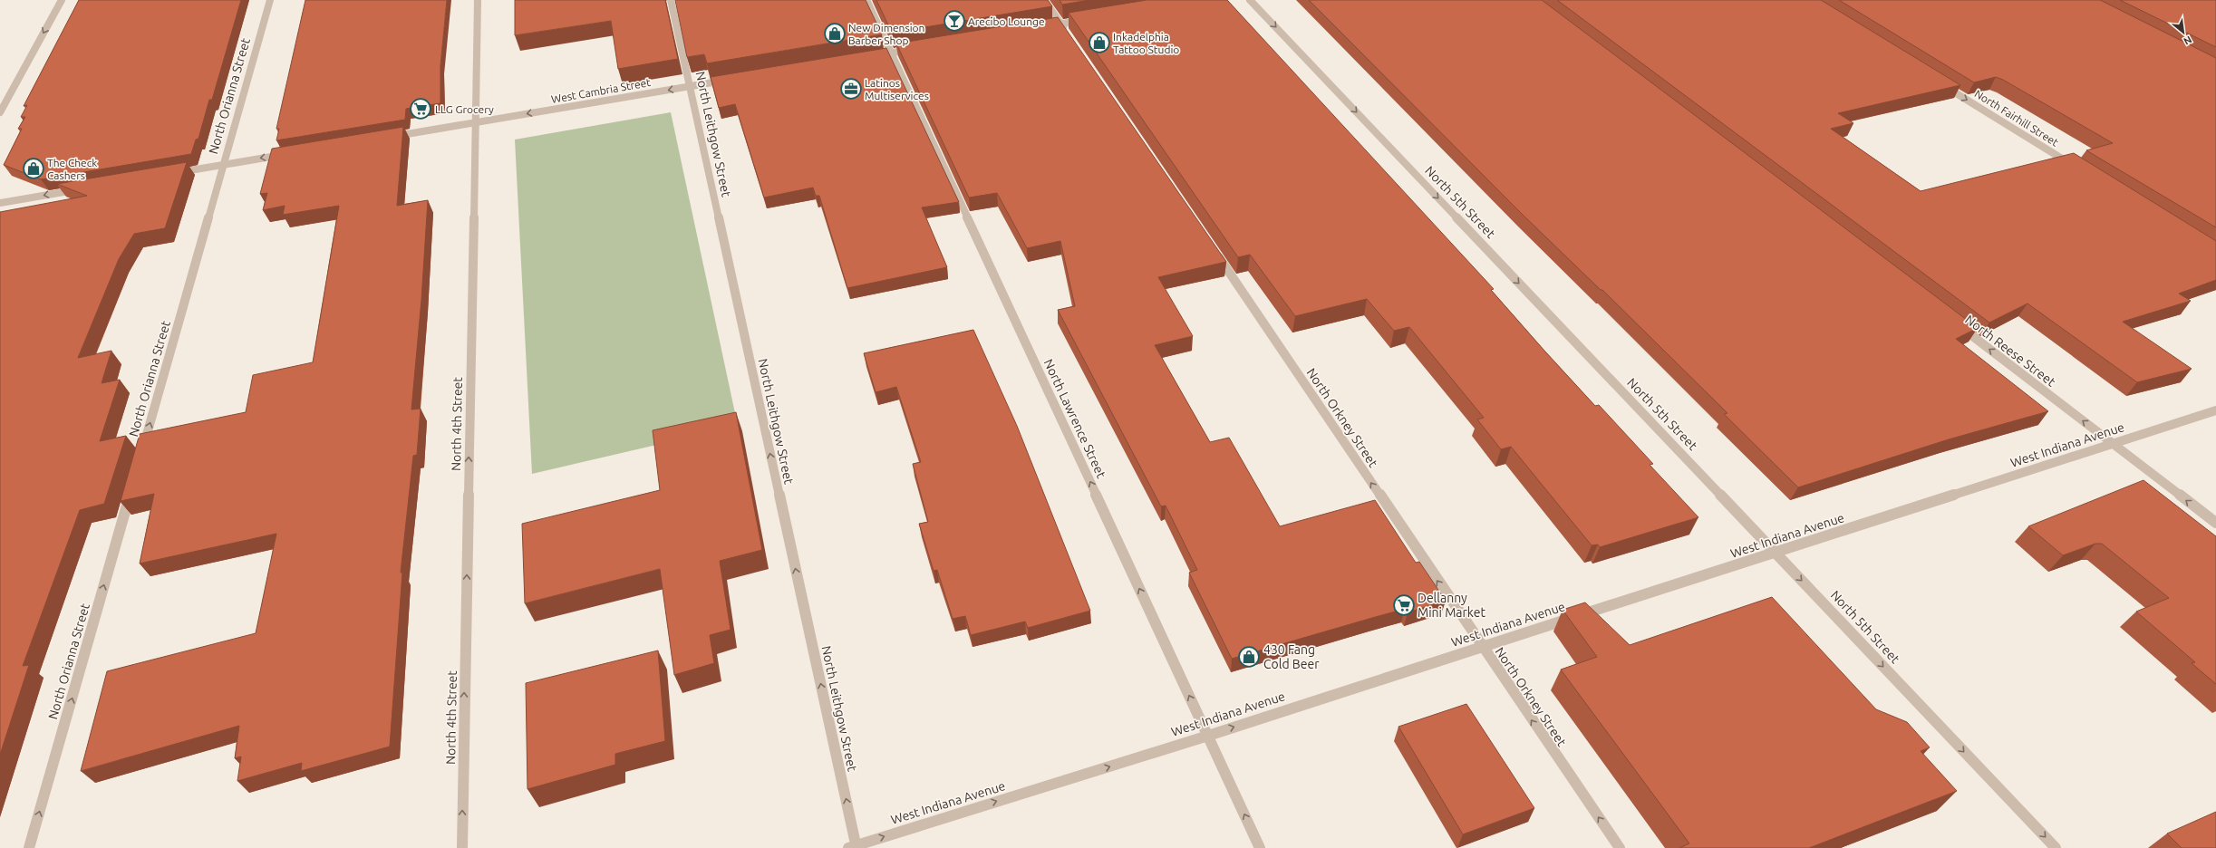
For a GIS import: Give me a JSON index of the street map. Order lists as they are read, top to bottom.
{
  "streets": {
    "street": [
      "West Cambria Street",
      "North Orianna Street",
      "North Fairhill Street",
      "North Leithgow Street",
      "North 5th Street",
      "North Reese Street",
      "North Orkney Street",
      "North Lawrence Street",
      "North 4th Street",
      "West Indiana Avenue"
    ]
  },
  "crossings": [
    ["West Cambria Street", "North Leithgow Street"],
    ["West Cambria Street", "North 4th Street"],
    ["North Leithgow Street", "West Indiana Avenue"],
    ["North 5th Street", "West Indiana Avenue"],
    ["North Reese Street", "West Indiana Avenue"],
    ["North Orkney Street", "West Indiana Avenue"],
    ["North Lawrence Street", "West Indiana Avenue"]
  ],
  "one_way": [
    "West Cambria Street",
    "North Orianna Street",
    "North Fairhill Street",
    "North Leithgow Street",
    "North 5th Street",
    "North Reese Street",
    "North Orkney Street",
    "North Lawrence Street",
    "North 4th Street",
    "West Indiana Avenue"
  ],
  "places": {
    "bar": ["Arecibo Lounge"],
    "shop": [
      "New Dimension Barber Shop",
      "Inkadelphia Tattoo Studio",
      "The Check Cashers",
      "430 Fang Cold Beer"
    ],
    "office": ["Latinos Multiservices"],
    "supermarket": ["LLG Grocery", "Dellanny Mini Market"]
  },
  "north": "bottom right"
}
